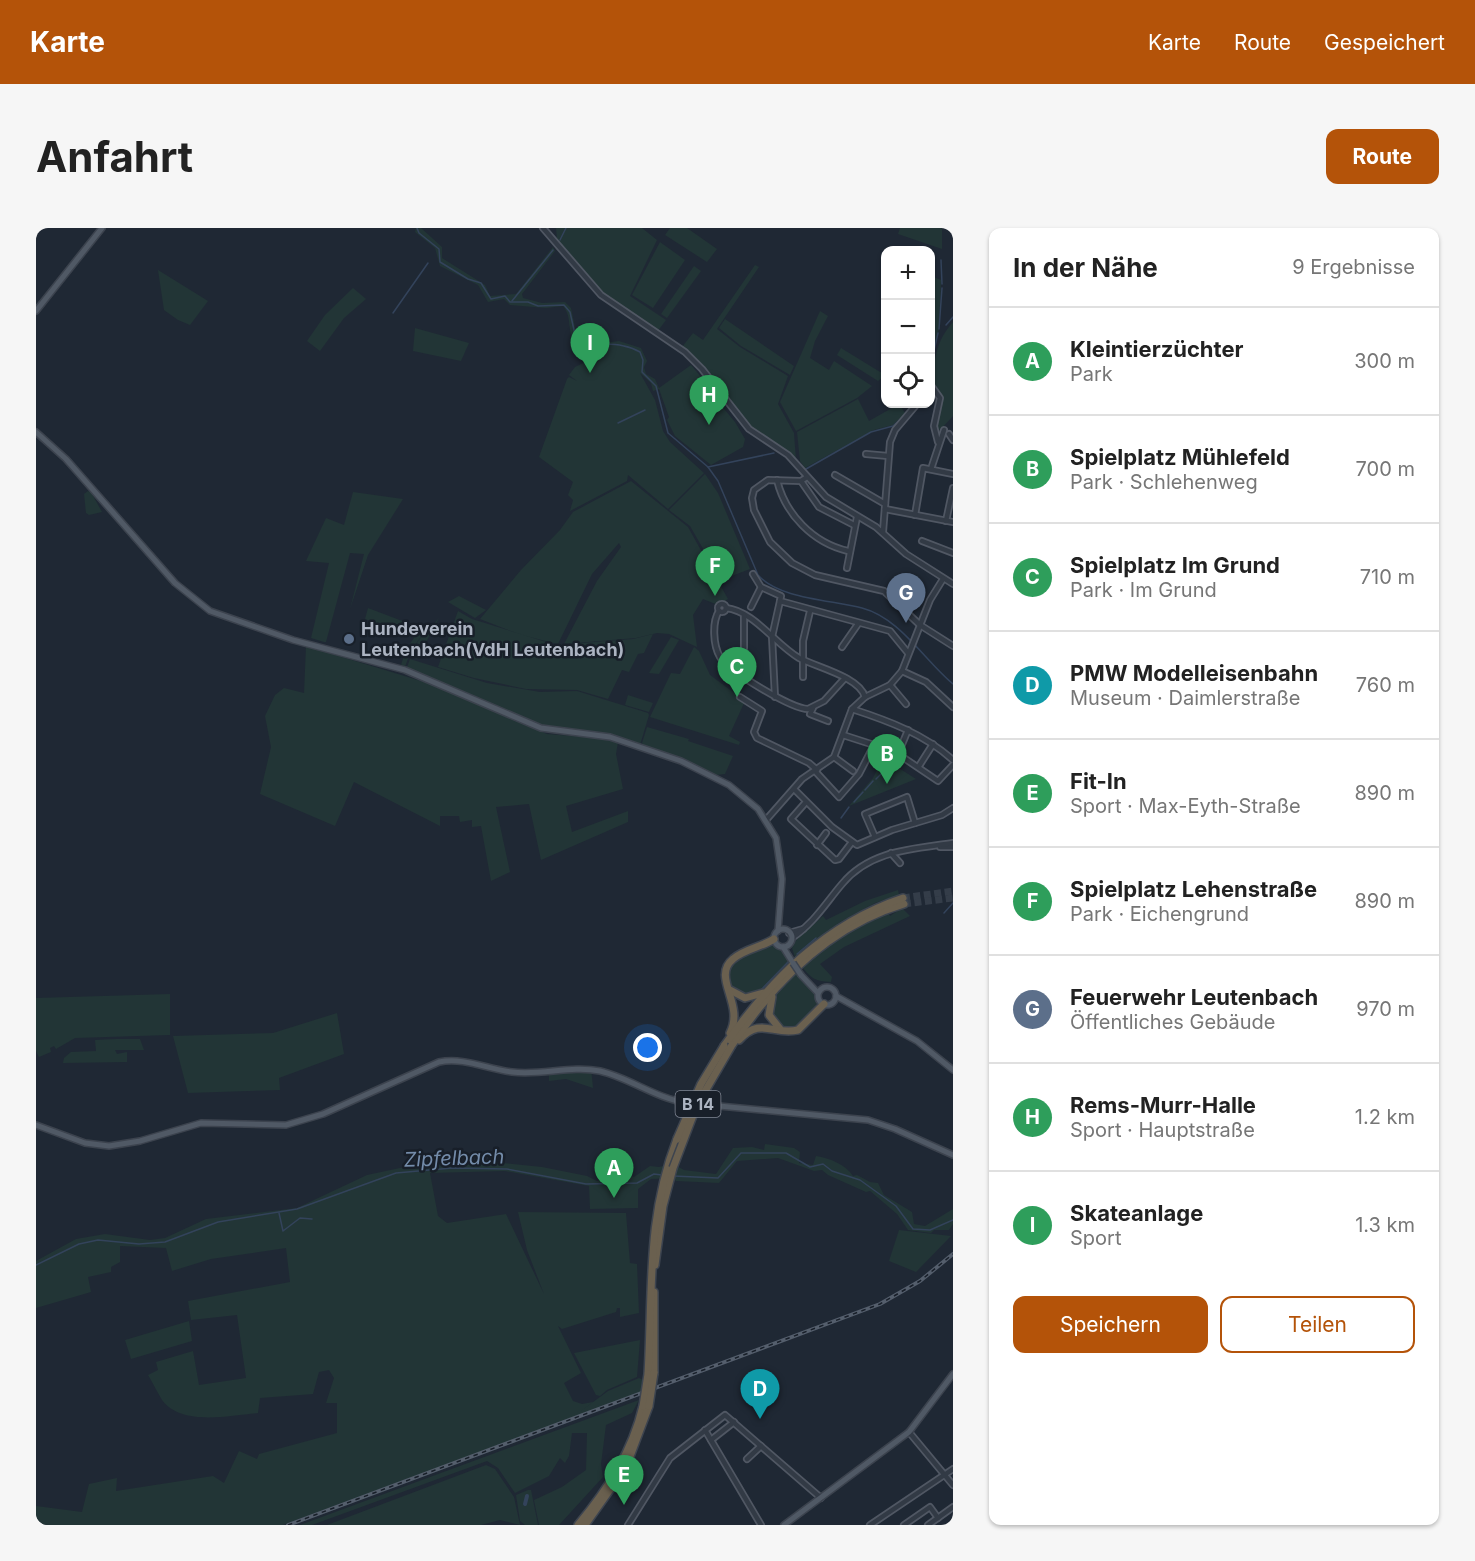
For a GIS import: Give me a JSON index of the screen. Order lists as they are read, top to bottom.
{
  "streets": {
    "highway": ["B 14"]
  },
  "water": ["Zipfelbach"],
  "places": ["Hundeverein Leutenbach(VdH Leutenbach)"],
  "page": {
    "header": "Karte",
    "nav": ["Karte", "Route", "Gespeichert"],
    "buttons": [
      "Route",
      ["Speichern", "Teilen"]
    ],
    "title": "Anfahrt",
    "heading": ["In der Nähe", "9 Ergebnisse"],
    "map_buttons": ["+", "−"],
    "list": [
      {
        "mark": "A",
        "name": "Kleintierzüchter",
        "note": "Park",
        "value": "300 m"
      },
      {
        "mark": "B",
        "name": "Spielplatz Mühlefeld",
        "note": "Park · Schlehenweg",
        "value": "700 m"
      },
      {
        "mark": "C",
        "name": "Spielplatz Im Grund",
        "note": "Park · Im Grund",
        "value": "710 m"
      },
      {
        "mark": "D",
        "name": "PMW Modelleisenbahn",
        "note": "Museum · Daimlerstraße",
        "value": "760 m"
      },
      {
        "mark": "E",
        "name": "Fit-In",
        "note": "Sport · Max-Eyth-Straße",
        "value": "890 m"
      },
      {
        "mark": "F",
        "name": "Spielplatz Lehenstraße",
        "note": "Park · Eichengrund",
        "value": "890 m"
      },
      {
        "mark": "G",
        "name": "Feuerwehr Leutenbach",
        "note": "Öffentliches Gebäude",
        "value": "970 m"
      },
      {
        "mark": "H",
        "name": "Rems-Murr-Halle",
        "note": "Sport · Hauptstraße",
        "value": "1.2 km"
      },
      {
        "mark": "I",
        "name": "Skateanlage",
        "note": "Sport",
        "value": "1.3 km"
      }
    ],
    "pins": [
      "I",
      "H",
      "F",
      "G",
      "C",
      "B",
      "A",
      "D",
      "E"
    ]
  }
}
